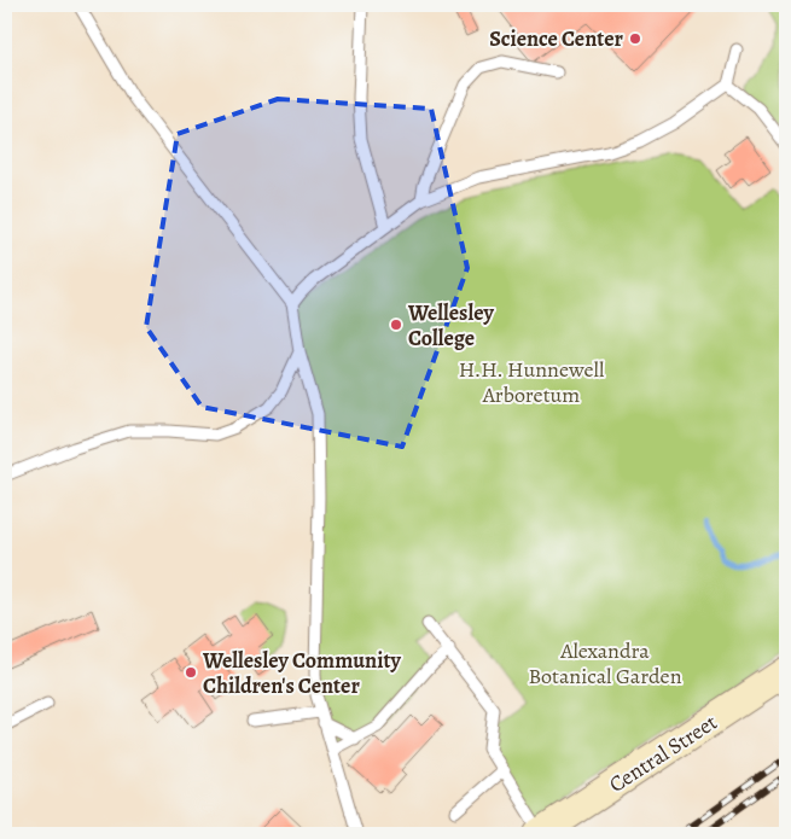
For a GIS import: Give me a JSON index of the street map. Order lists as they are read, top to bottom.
{
  "streets": {
    "main road": ["Central Street"]
  },
  "parks": ["H.H. Hunnewell Arboretum", "Alexandra Botanical Garden"],
  "places": ["Science Center", "Wellesley College", "Wellesley Community Children's Center"]
}
